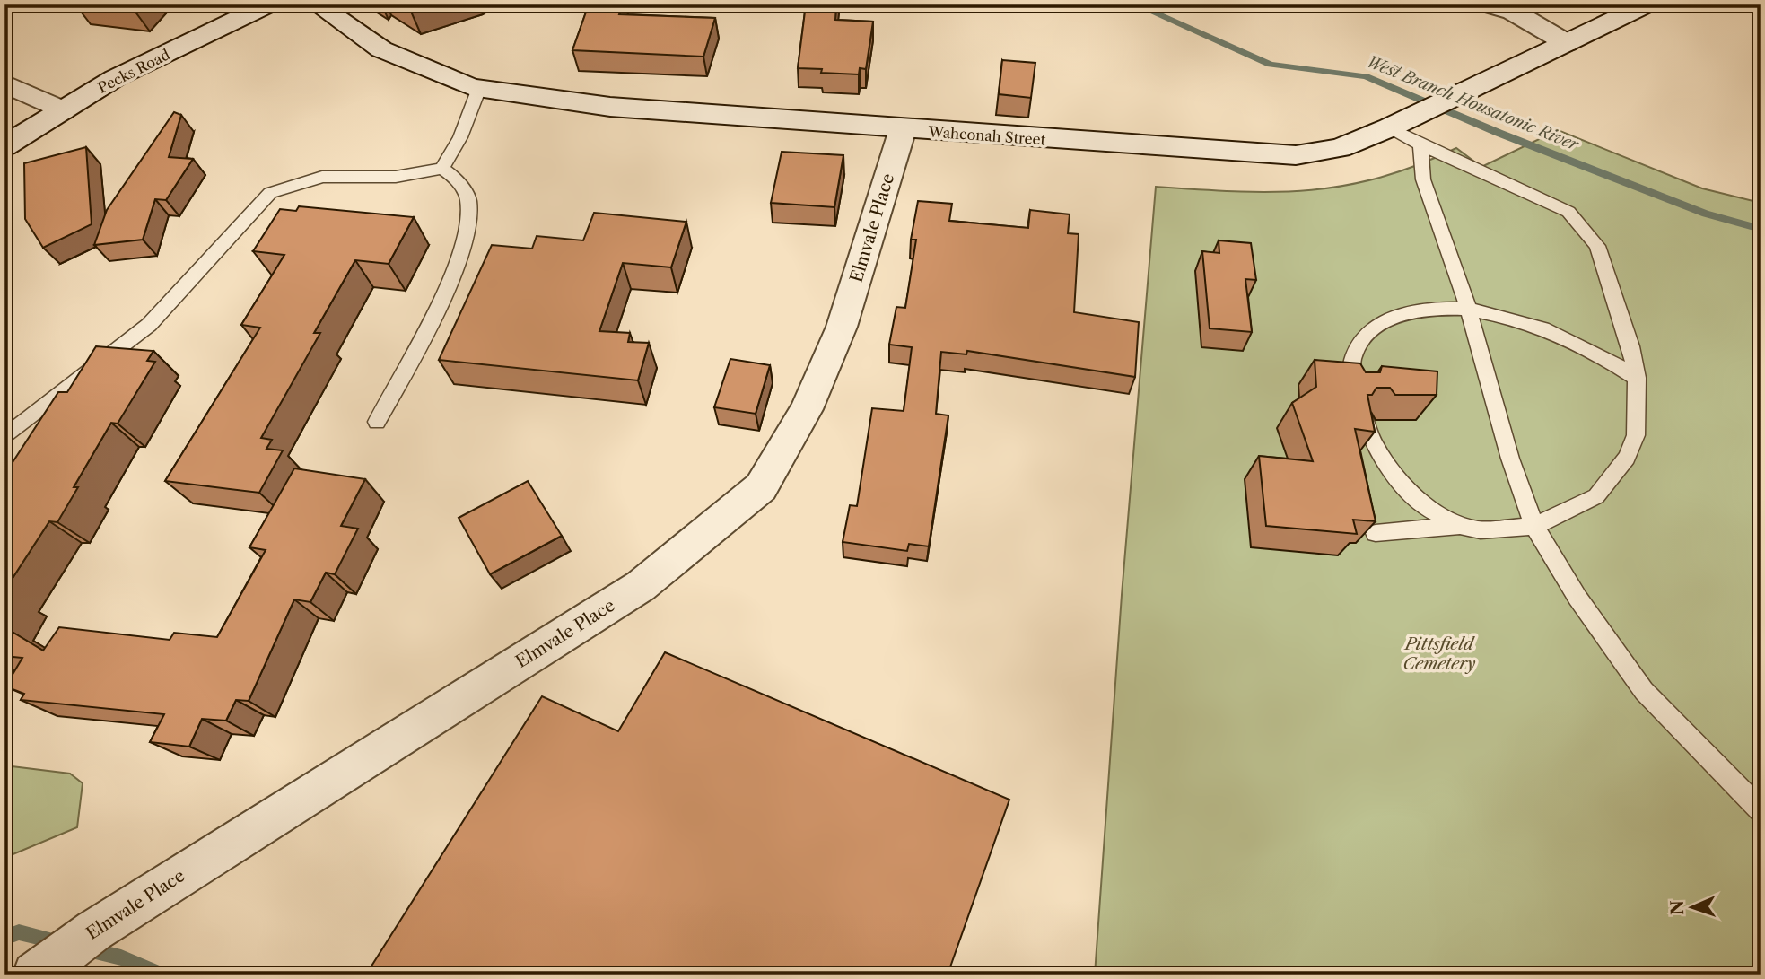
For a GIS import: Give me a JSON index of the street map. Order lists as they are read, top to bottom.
{
  "streets": {
    "street": ["Pecks Road", "Wahconah Street", "Elmvale Place"]
  },
  "crossings": [
    ["Wahconah Street", "Elmvale Place"]
  ],
  "water": ["West Branch Housatonic River"],
  "parks": ["Pittsfield Cemetery"],
  "north": "left"
}
